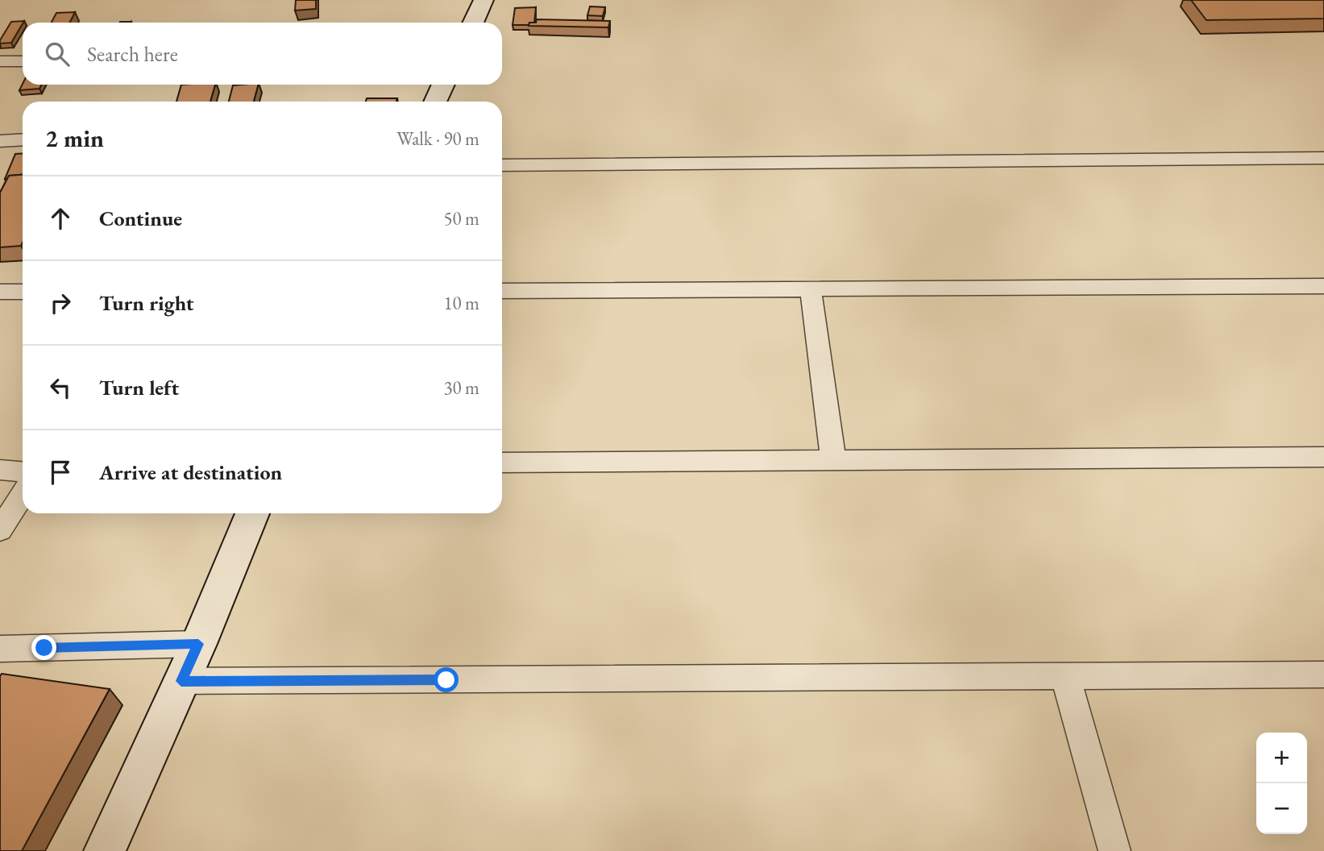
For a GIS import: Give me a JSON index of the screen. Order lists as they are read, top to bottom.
{
  "page": {
    "search": "Search here",
    "heading": ["2 min", "Walk · 90 m"],
    "list": [
      ["Continue", "50 m"],
      ["Turn right", "10 m"],
      ["Turn left", "30 m"],
      "Arrive at destination"
    ],
    "map_buttons": ["+", "−"]
  }
}
